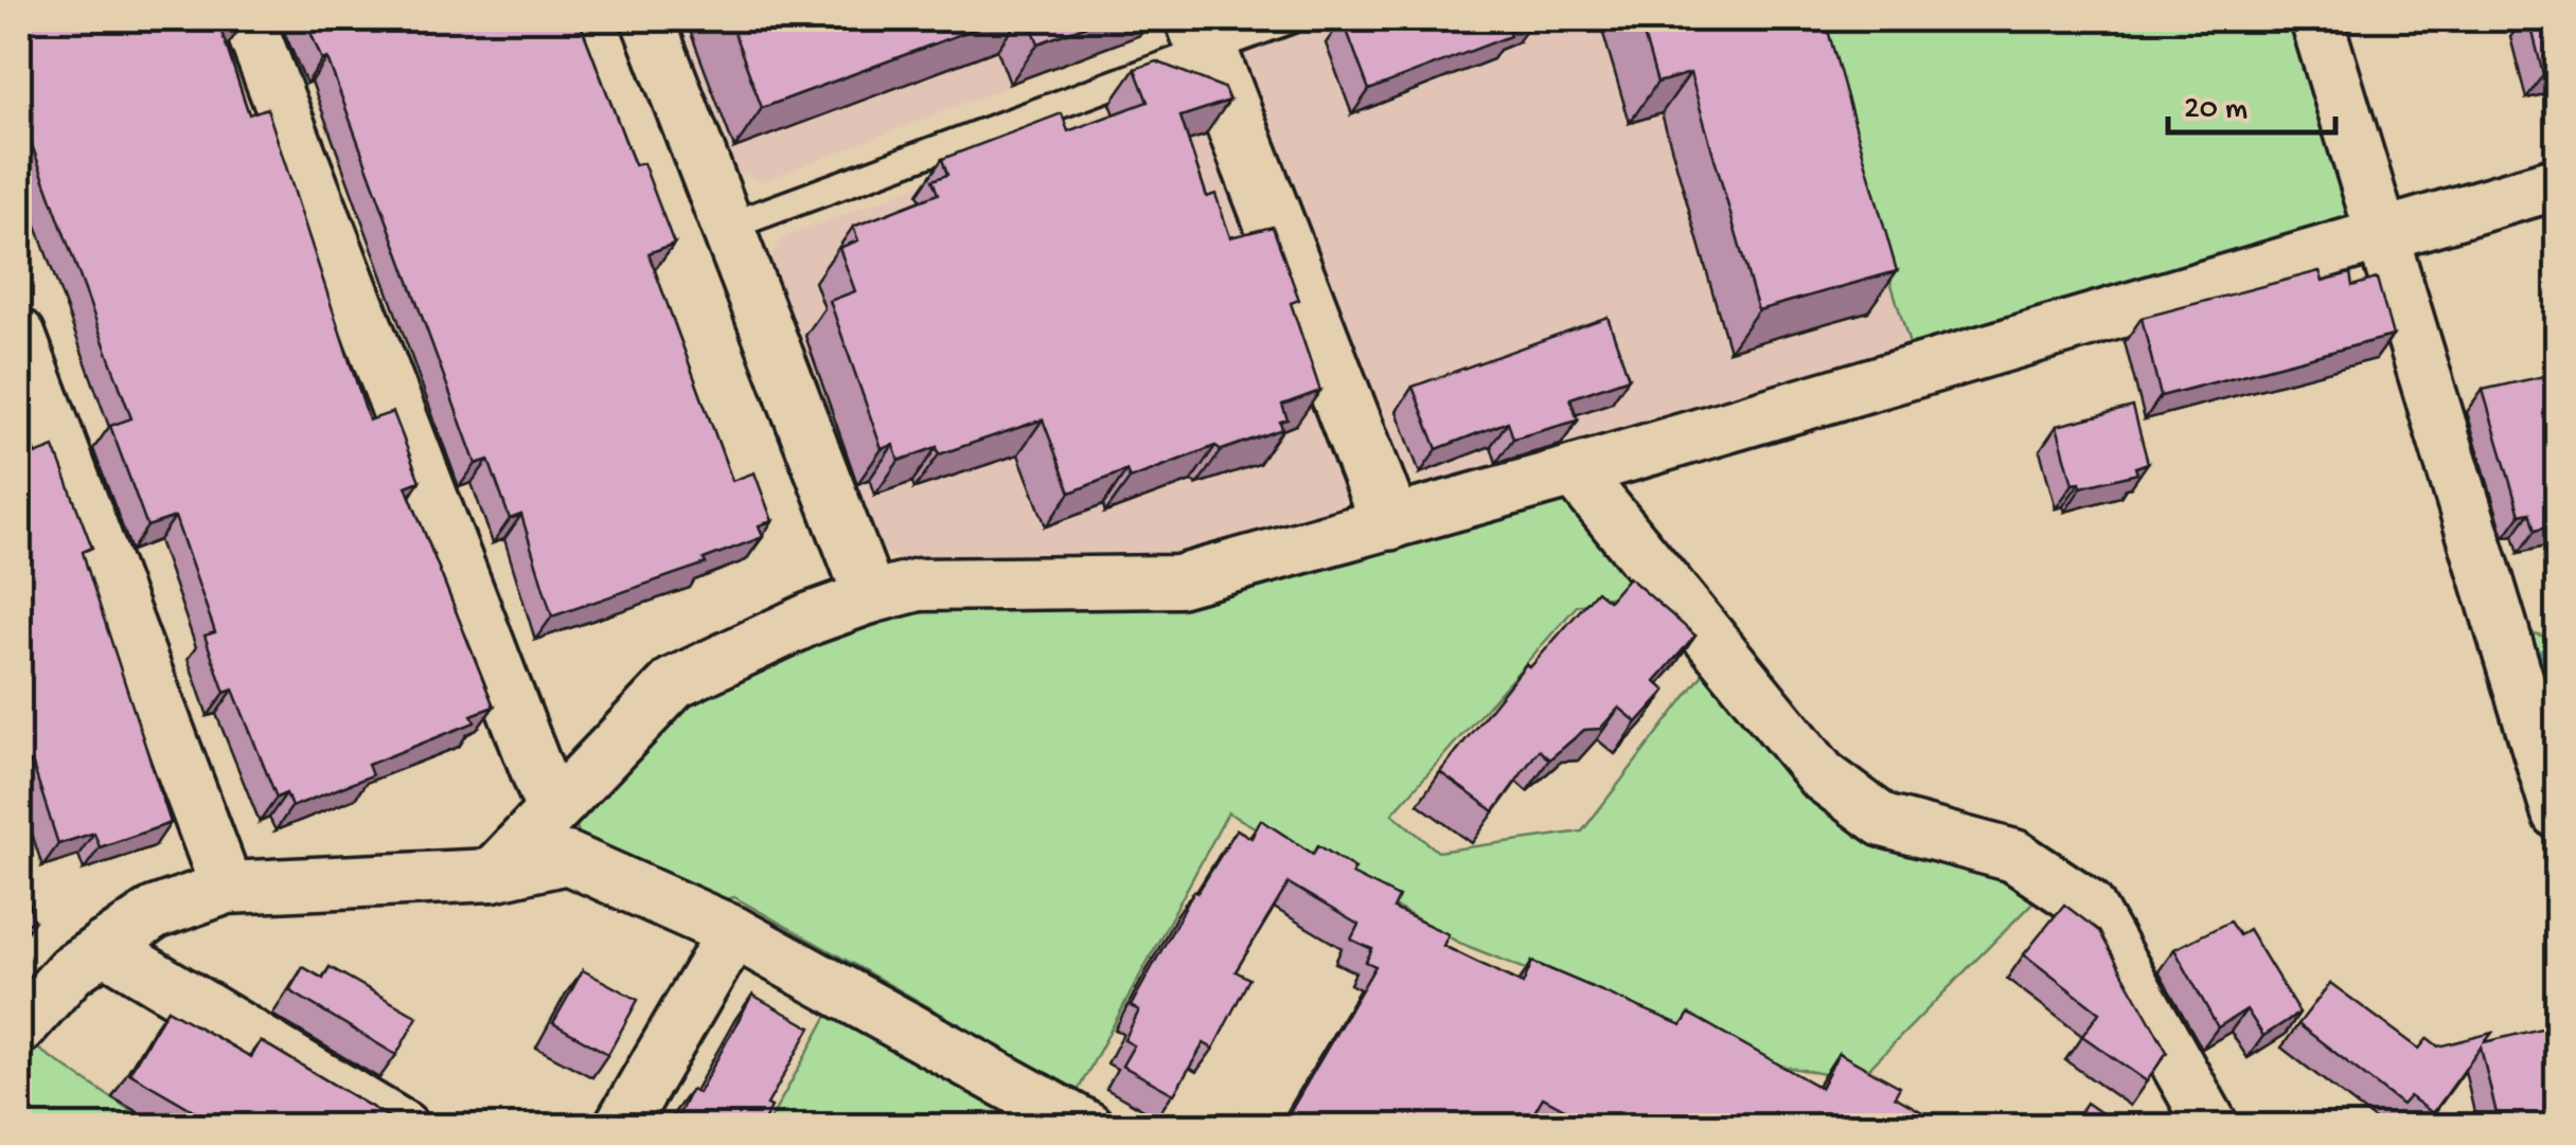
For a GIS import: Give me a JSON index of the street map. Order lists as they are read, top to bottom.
{
  "scale_bar": "20 m"
}
